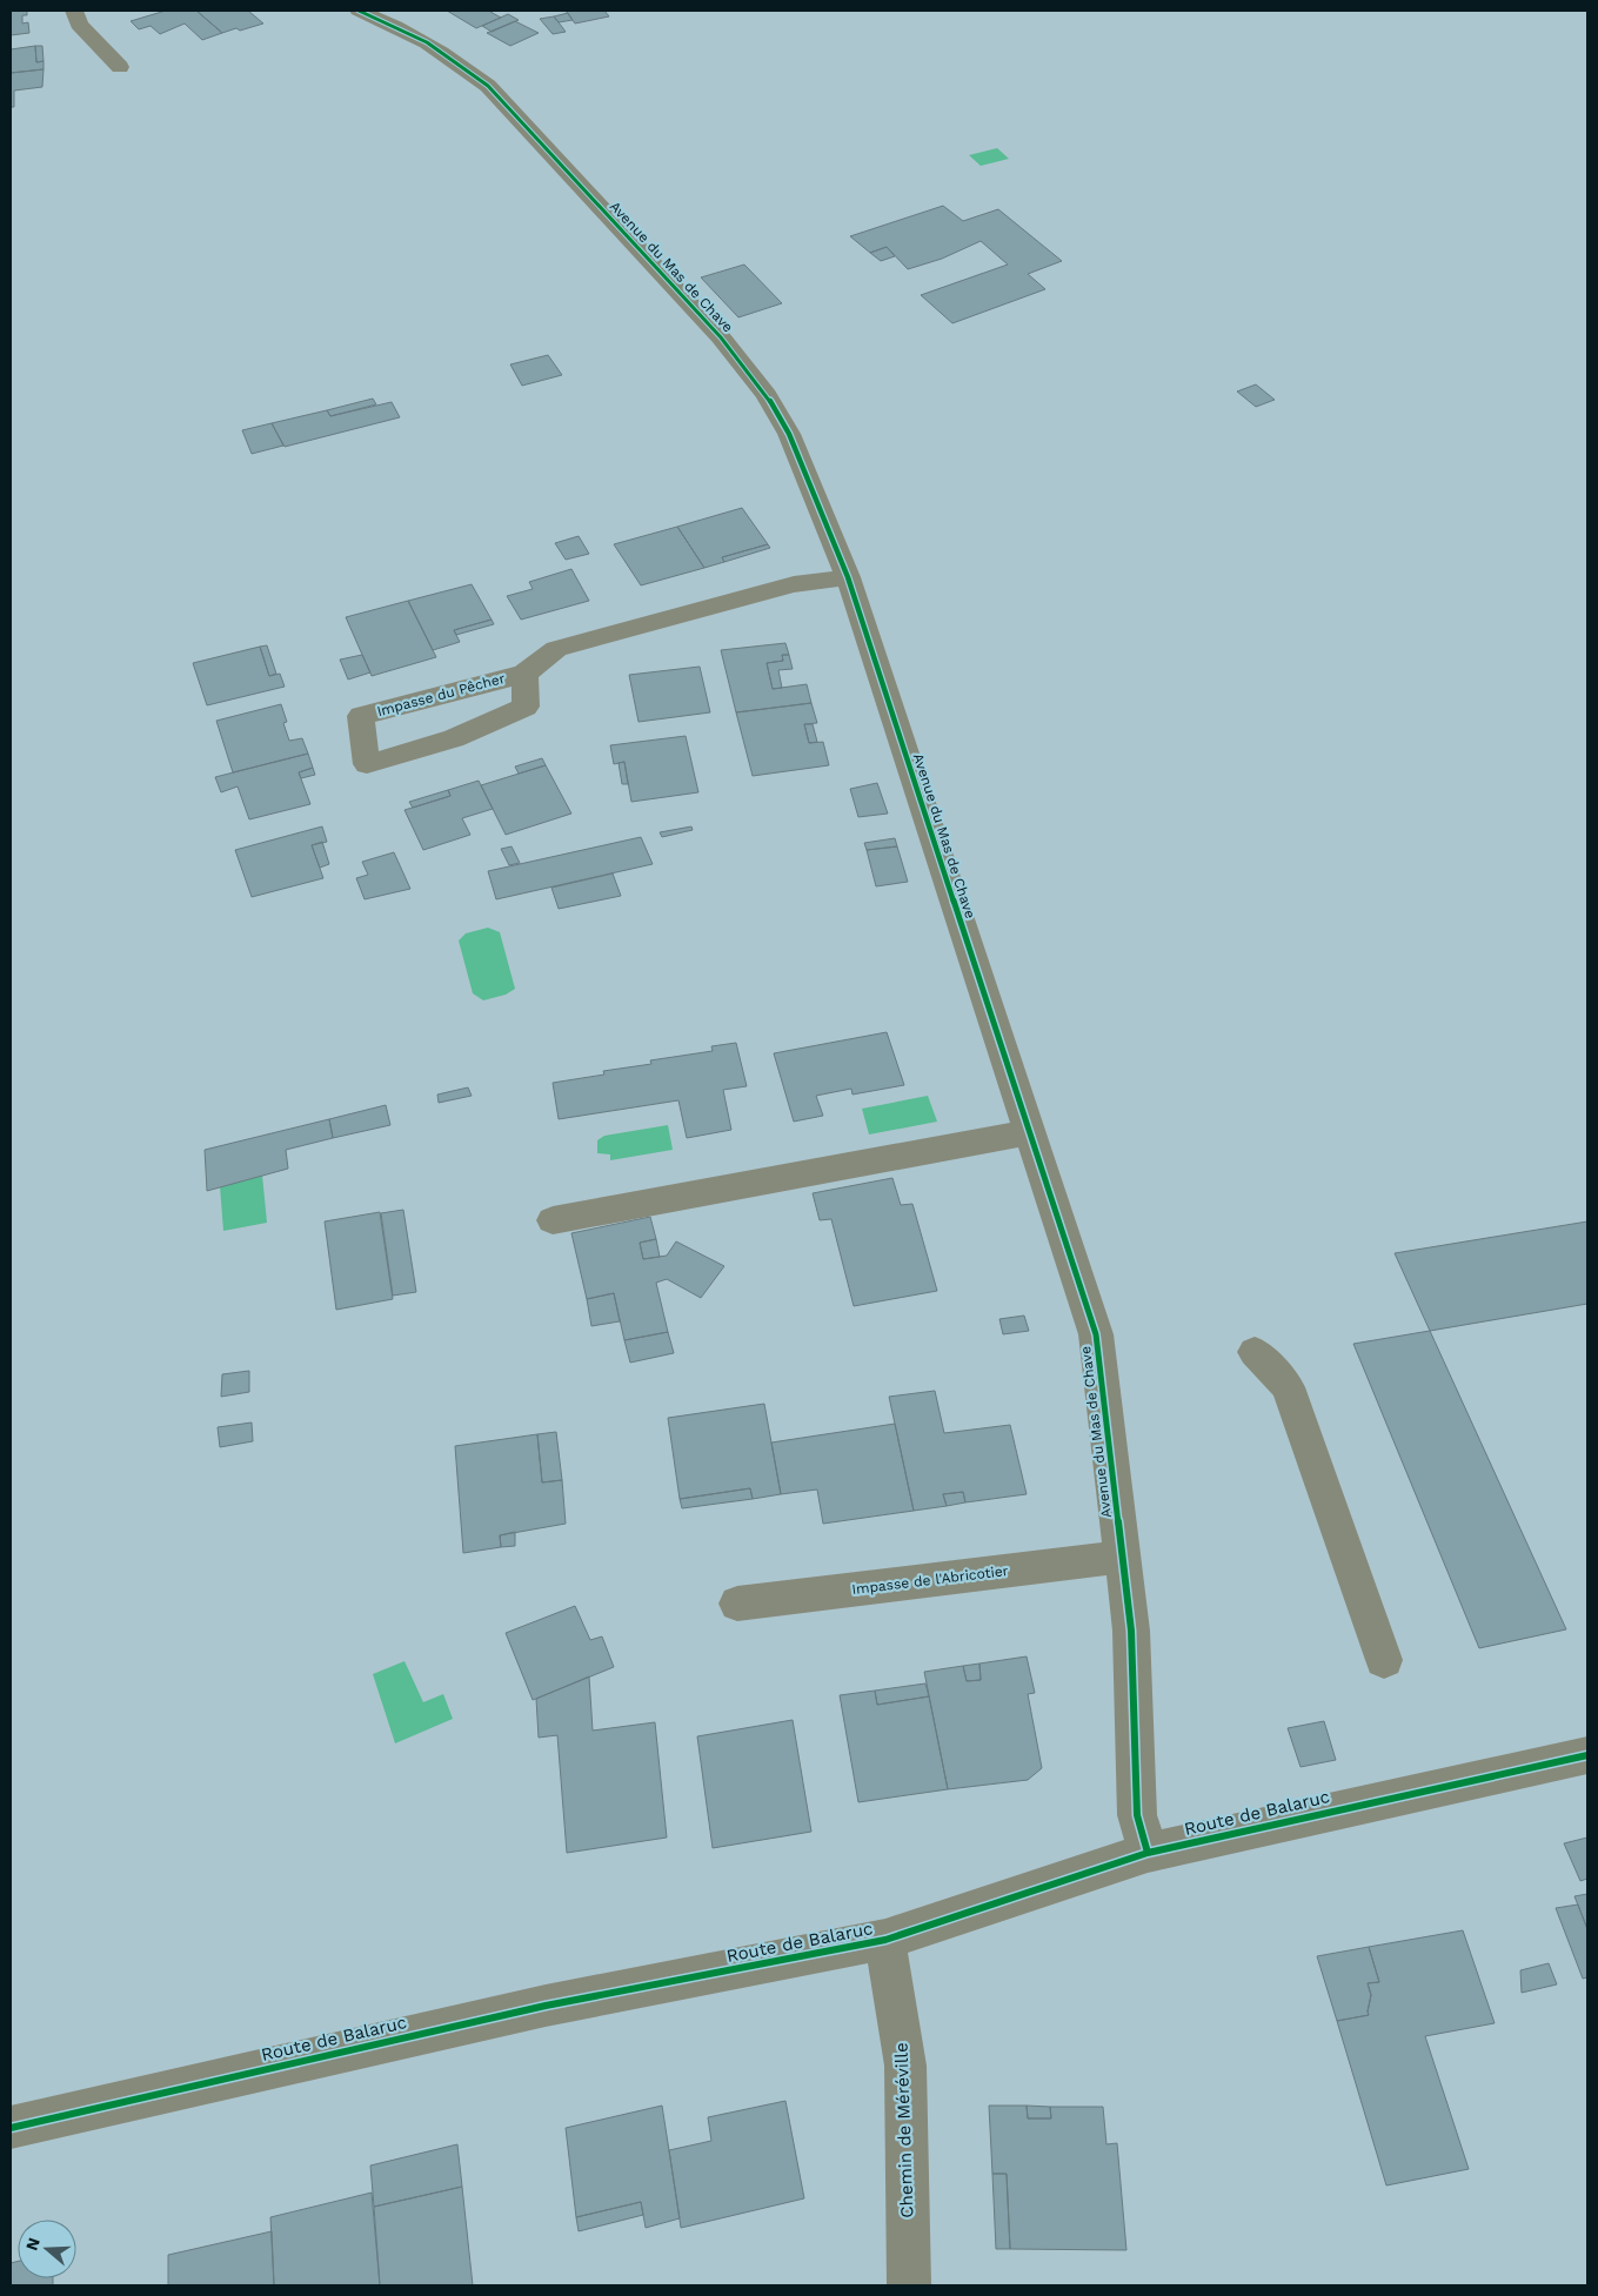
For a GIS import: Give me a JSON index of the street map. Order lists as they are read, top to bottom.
{
  "streets": {
    "street": [
      "Avenue du Mas de Chave",
      "Impasse du Pêcher",
      "Impasse de l'Abricotier",
      "Route de Balaruc",
      "Chemin de Méréville"
    ]
  },
  "crossings": [
    ["Avenue du Mas de Chave", "Impasse du Pêcher"],
    ["Avenue du Mas de Chave", "Impasse de l'Abricotier"],
    ["Avenue du Mas de Chave", "Route de Balaruc"],
    ["Route de Balaruc", "Chemin de Méréville"]
  ],
  "north": "left"
}
